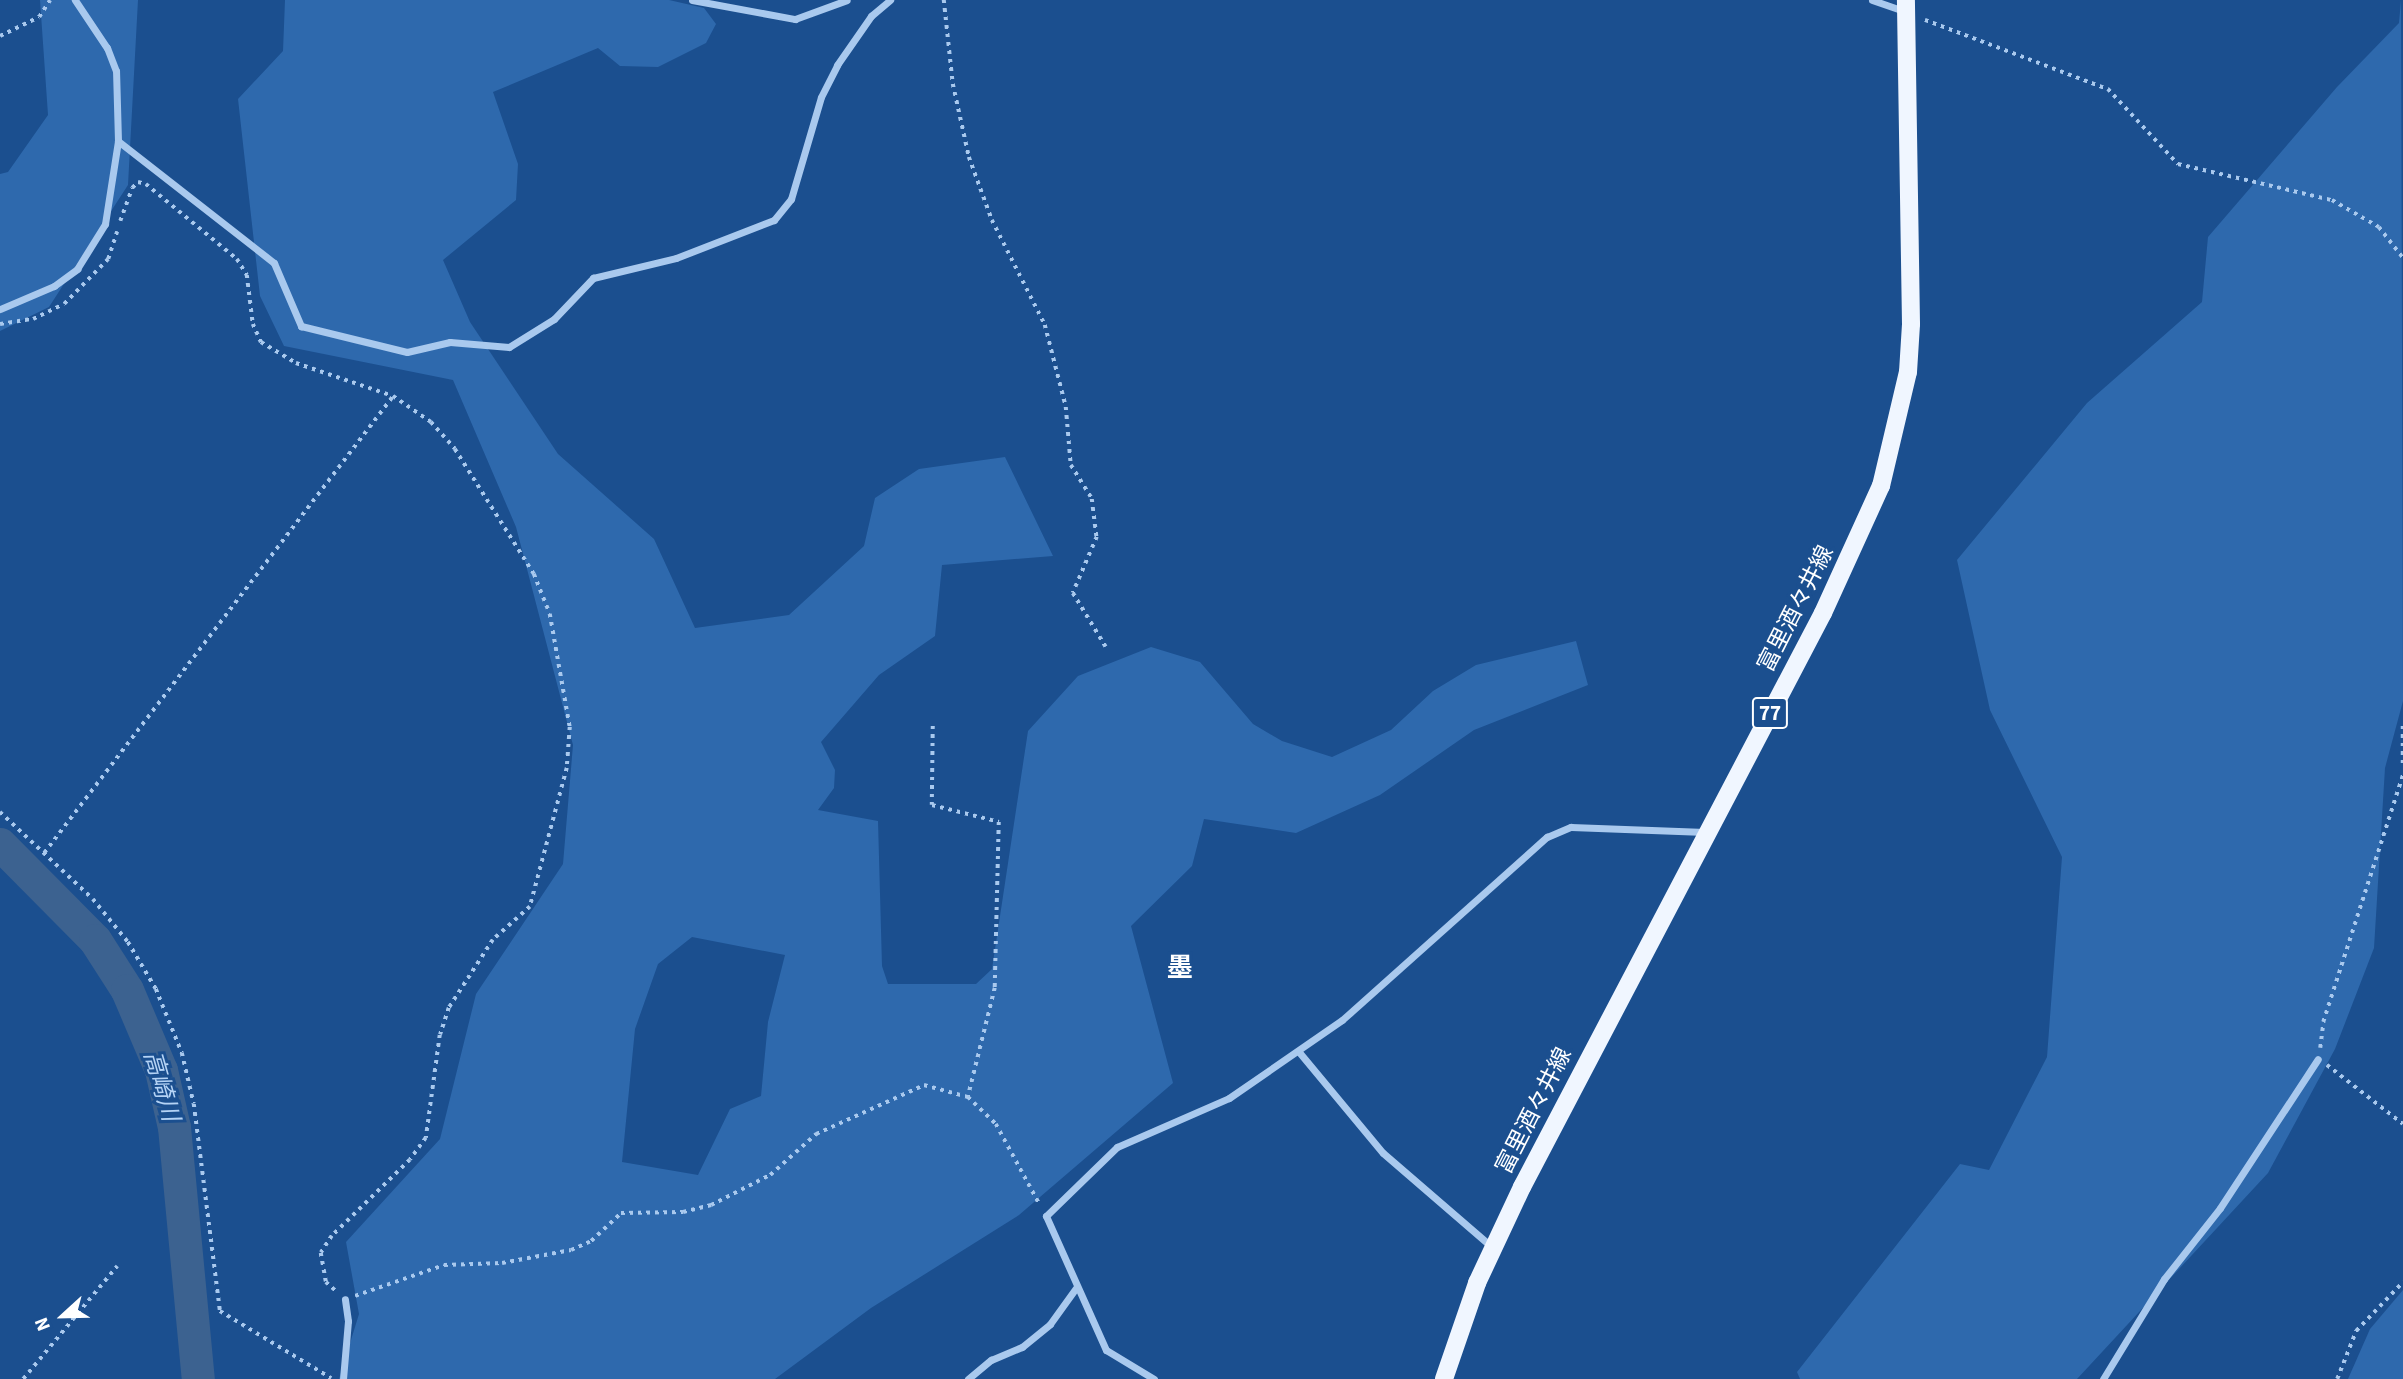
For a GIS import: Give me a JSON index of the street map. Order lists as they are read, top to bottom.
{
  "streets": {
    "main road": ["富里酒々井線", "77"]
  },
  "districts": ["墨"],
  "water": ["高崎川"],
  "north": "left"
}
